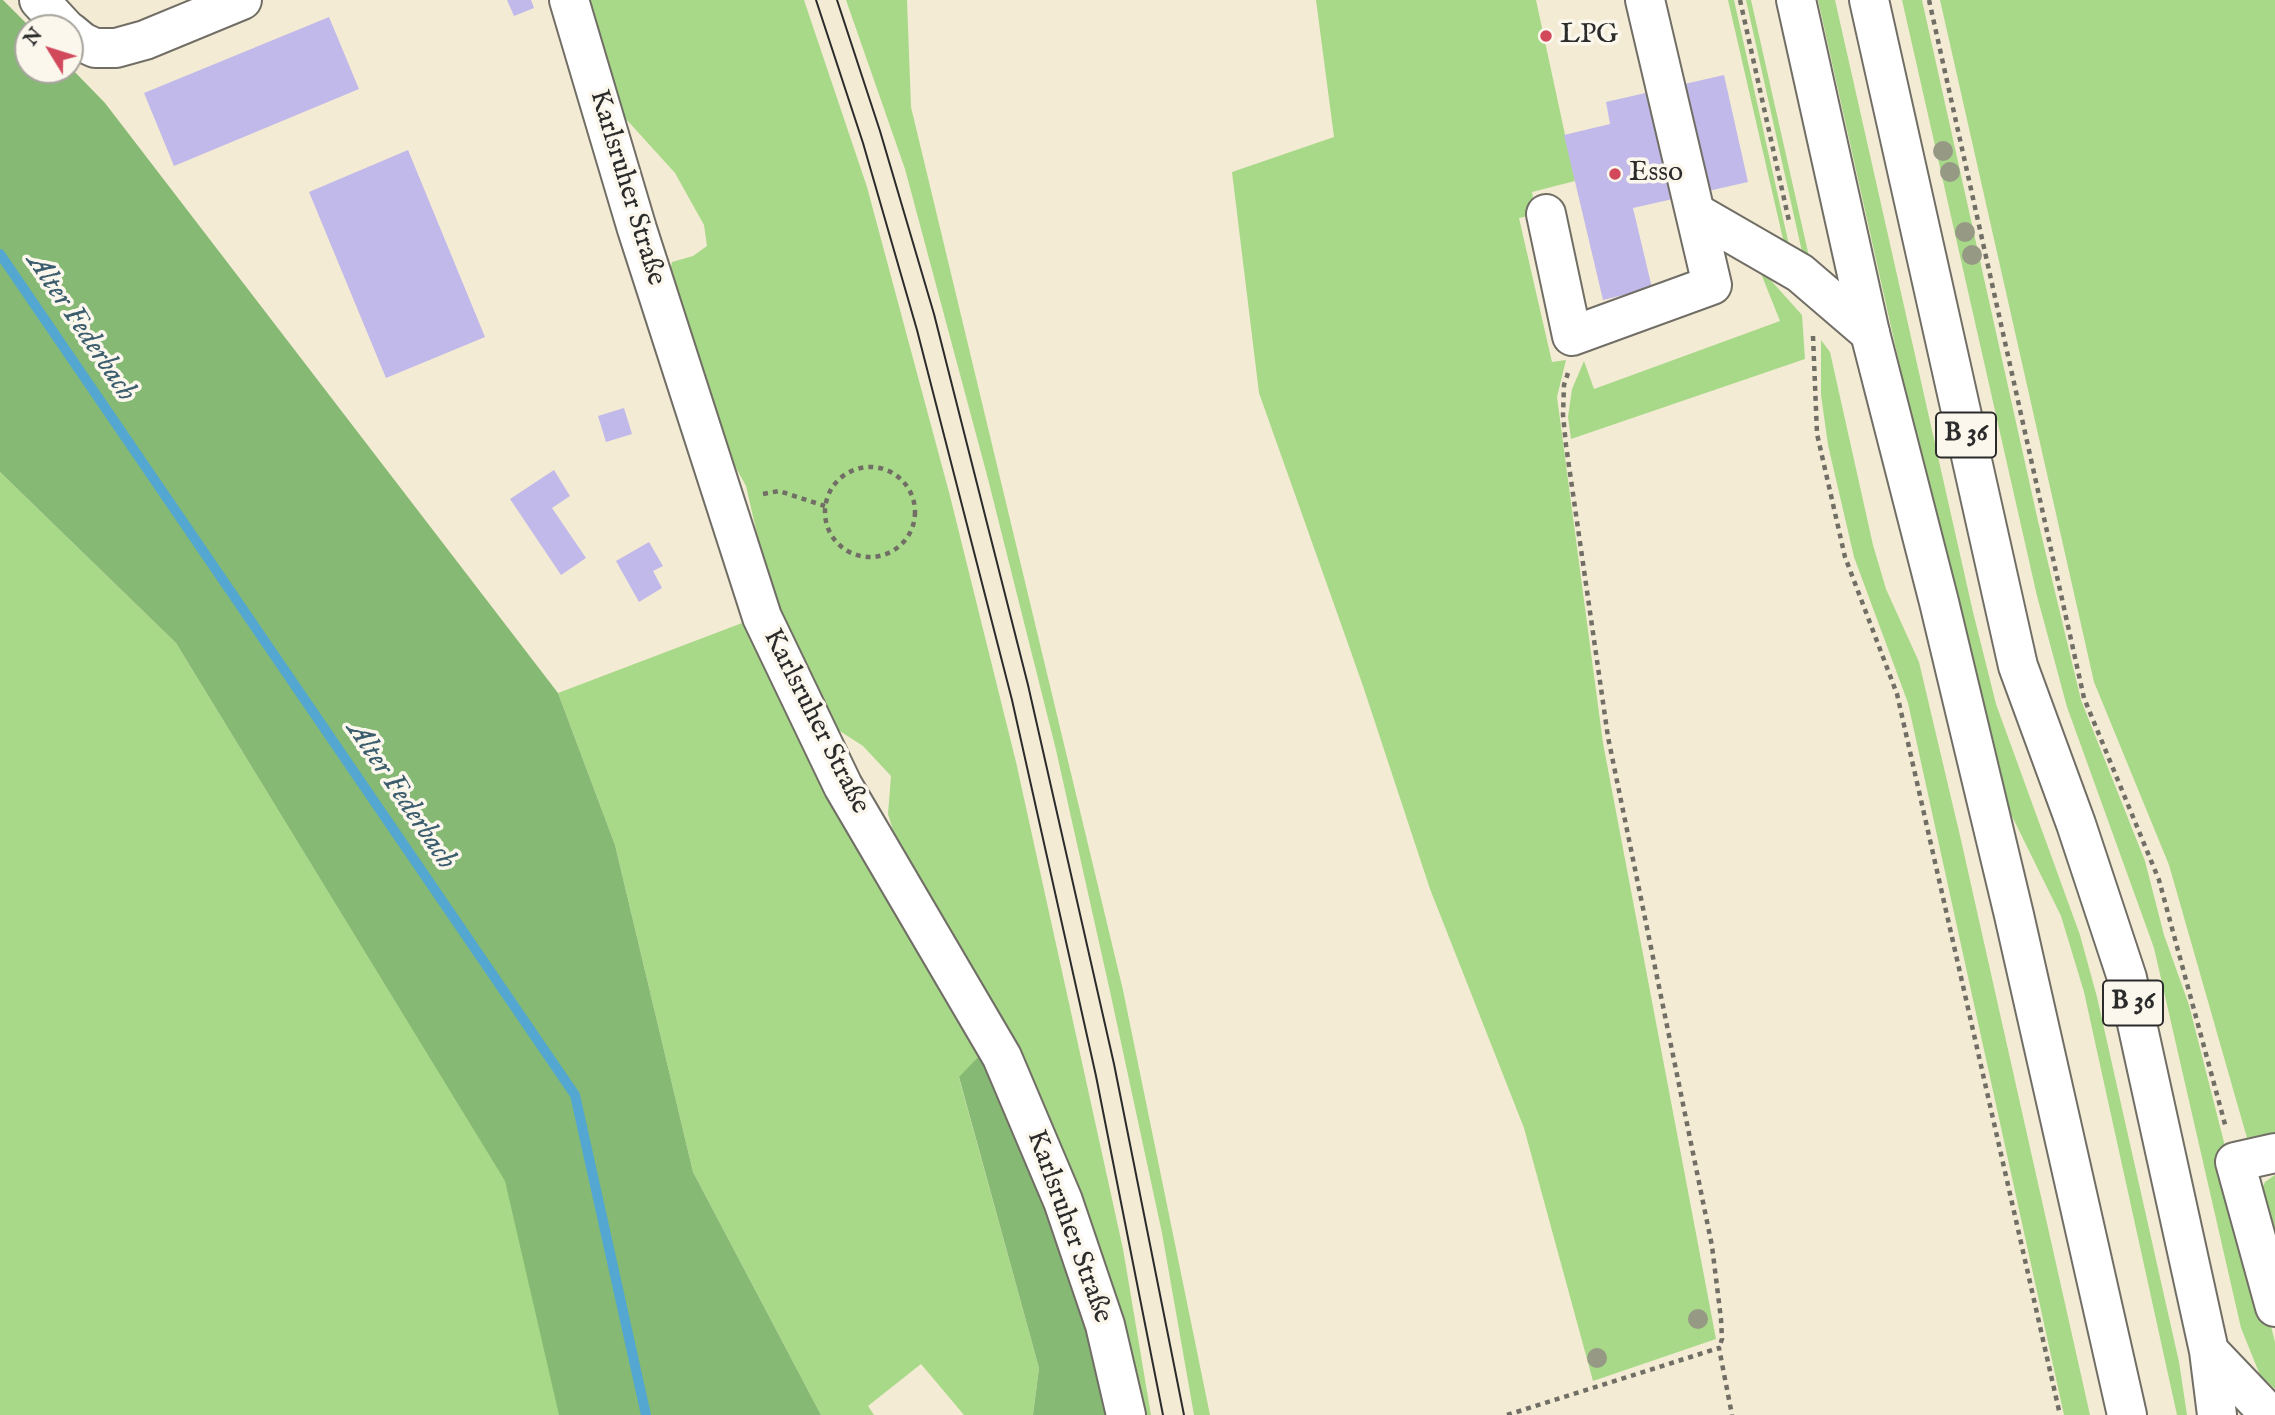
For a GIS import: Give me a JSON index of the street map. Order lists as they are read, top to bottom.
{
  "streets": {
    "main road": ["Karlsruher Straße", "B 36"]
  },
  "water": ["Alter Federbach"],
  "places": ["LPG", "Esso"],
  "north": "top left"
}
